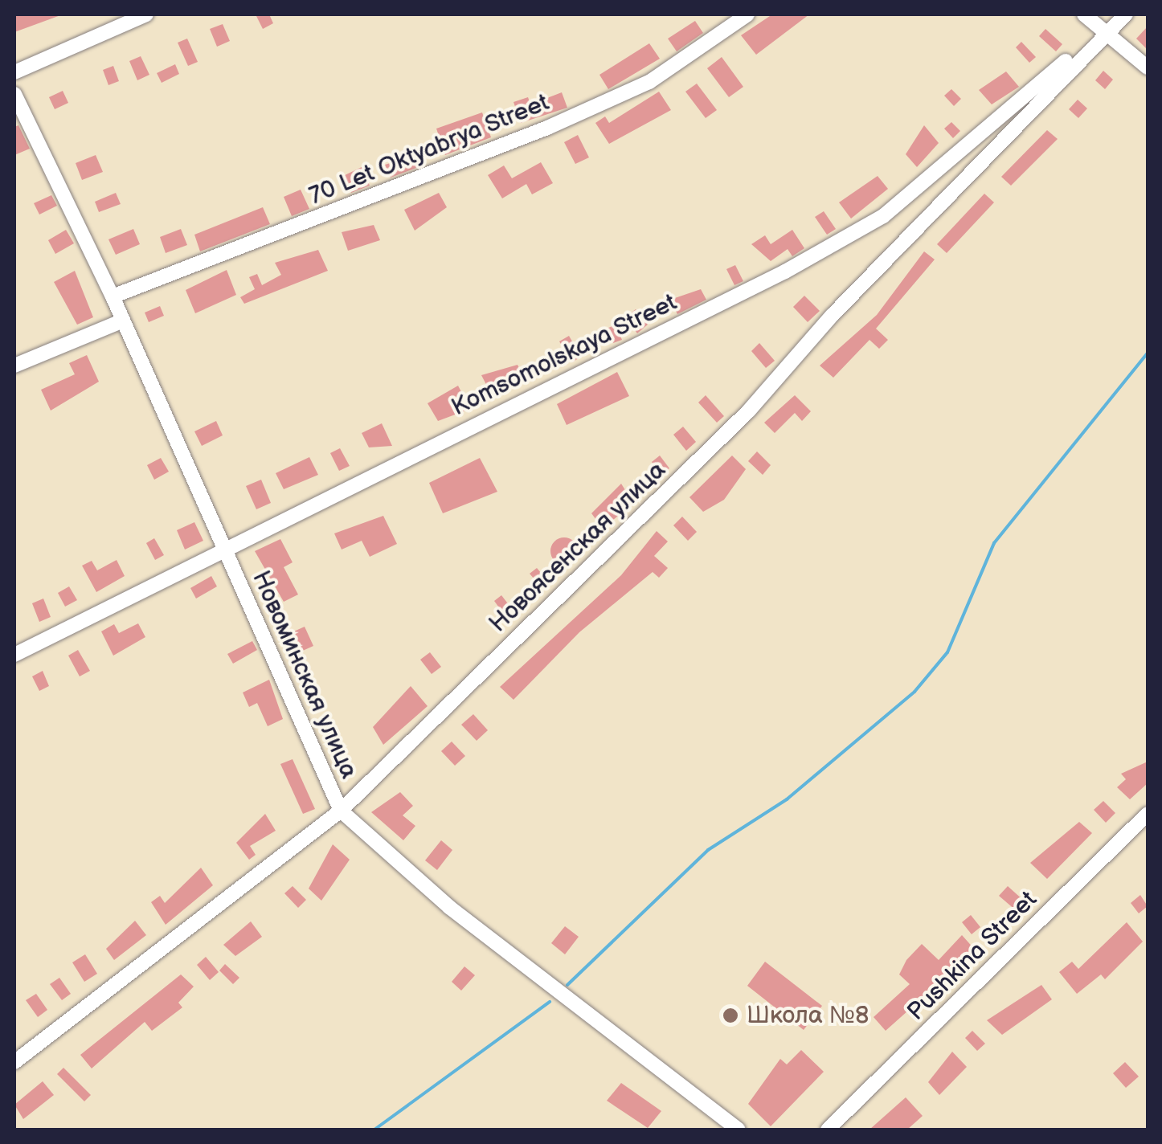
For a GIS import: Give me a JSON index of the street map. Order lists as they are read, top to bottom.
{
  "streets": {
    "street": [
      "70 Let Oktyabrya Street",
      "Komsomolskaya Street",
      "Новоясенская улица",
      "Новоминская улица",
      "Pushkina Street"
    ]
  },
  "crossings": [
    ["70 Let Oktyabrya Street", "Новоминская улица"],
    ["Komsomolskaya Street", "Новоясенская улица"],
    ["Komsomolskaya Street", "Новоминская улица"],
    ["Новоясенская улица", "Новоминская улица"]
  ],
  "places": ["Школа №8"]
}
